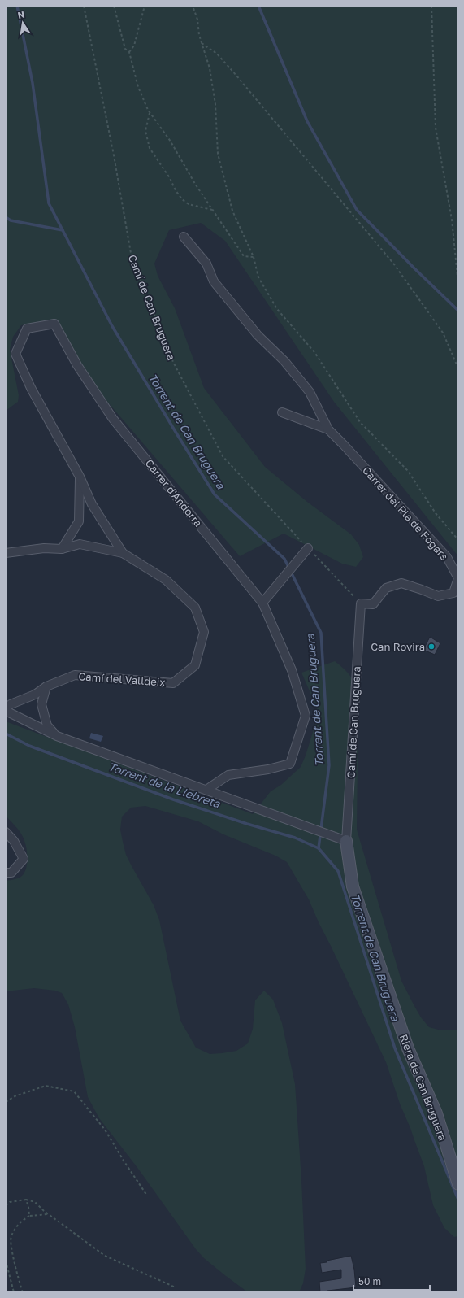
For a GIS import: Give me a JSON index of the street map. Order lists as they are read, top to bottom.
{
  "streets": {
    "street": [
      "Camí de Can Bruguera",
      "Carrer d'Andorra",
      "Carrer del Pla de Fogars",
      "Camí del Valldeix",
      "Riera de Can Bruguera"
    ]
  },
  "crossings": [
    ["Camí de Can Bruguera", "Carrer del Pla de Fogars"],
    ["Camí de Can Bruguera", "Riera de Can Bruguera"],
    ["Carrer d'Andorra", "Camí del Valldeix"]
  ],
  "water": ["Torrent de Can Bruguera", "Torrent de la Llebreta"],
  "places": ["Can Rovira"],
  "scale_bar": "50 m",
  "north": "top"
}
